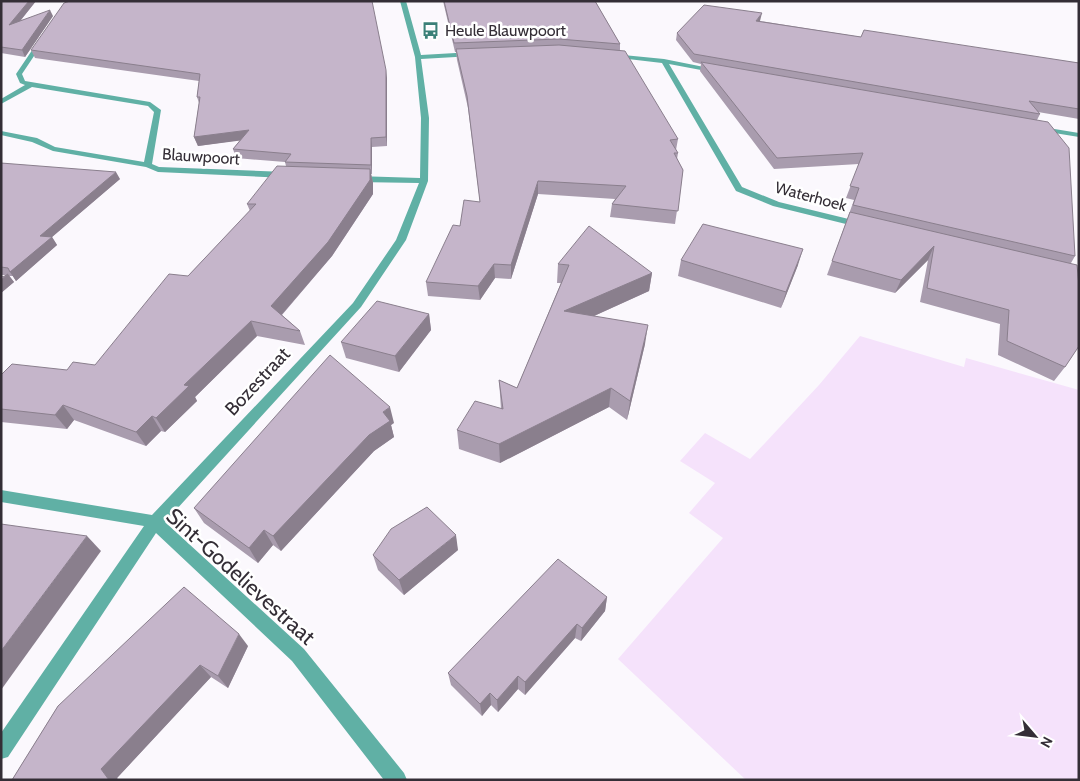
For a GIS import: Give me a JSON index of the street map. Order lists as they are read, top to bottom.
{
  "streets": {
    "street": [
      "Blauwpoort",
      "Waterhoek",
      "Bozestraat",
      "Sint-Godelievestraat"
    ]
  },
  "crossings": [
    ["Bozestraat", "Sint-Godelievestraat"]
  ],
  "places": {
    "bus stop": ["Heule Blauwpoort"]
  },
  "north": "bottom right"
}
